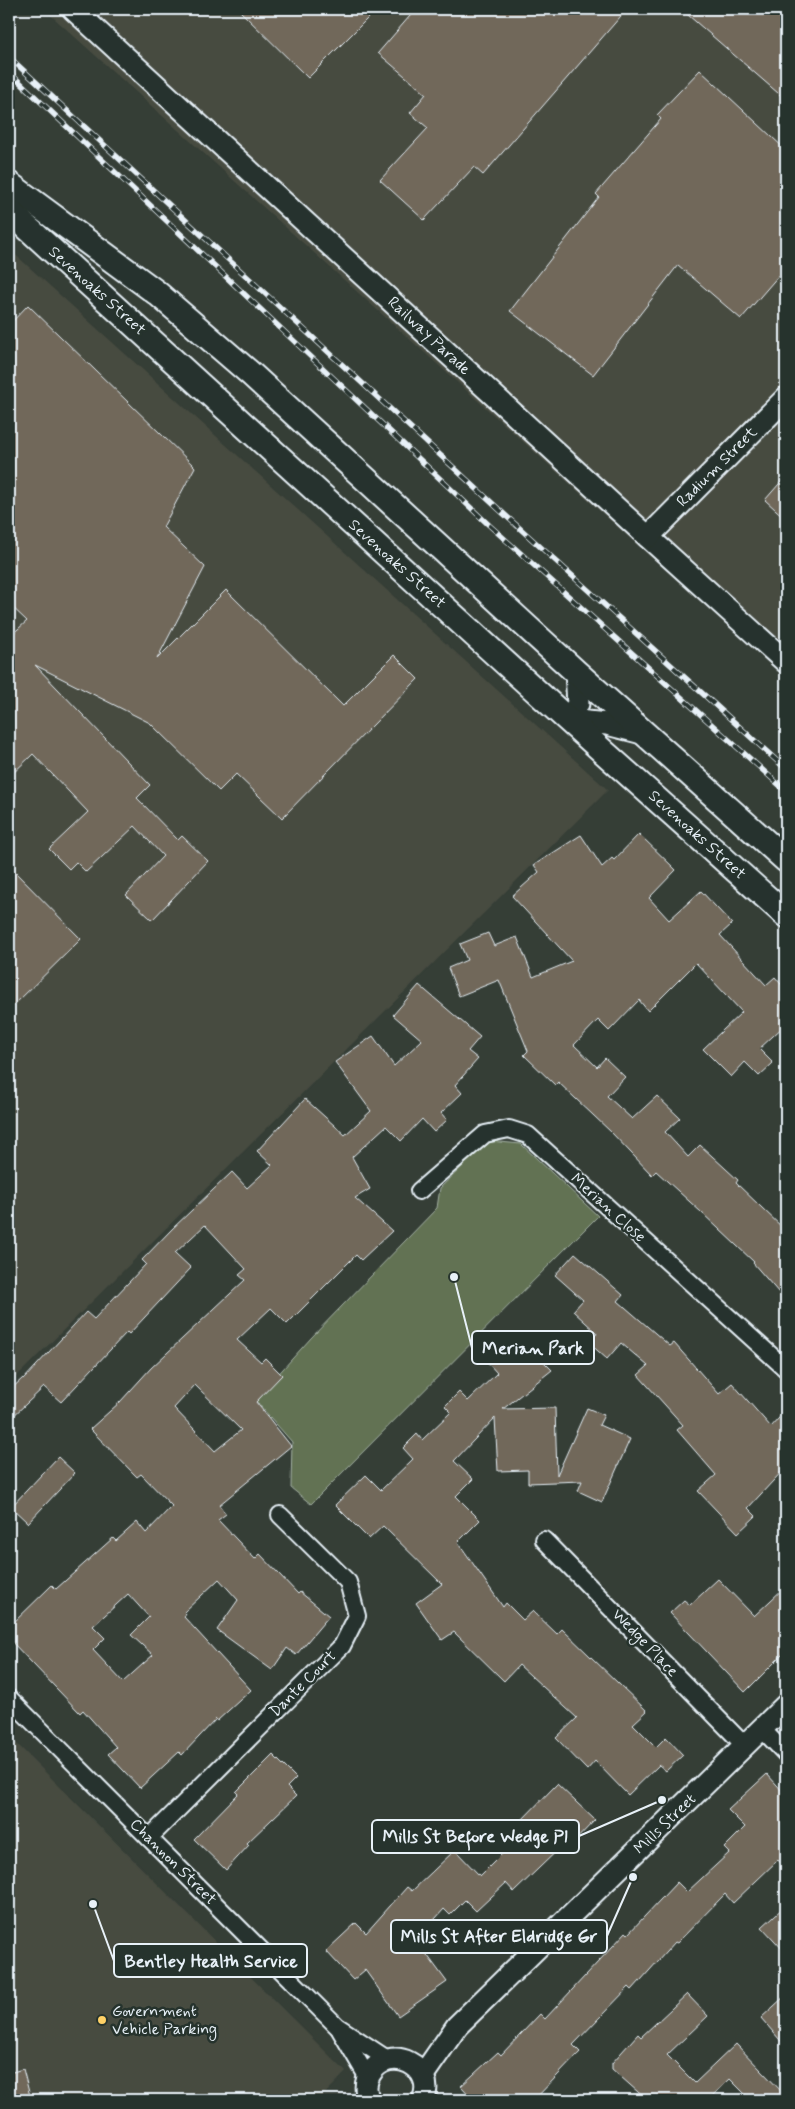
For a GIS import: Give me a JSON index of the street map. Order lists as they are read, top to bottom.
{
  "streets": {
    "main road": ["Sevenoaks Street"],
    "street": [
      "Railway Parade",
      "Radium Street",
      "Merian Close",
      "Wedge Place",
      "Dante Court",
      "Mills Street",
      "Channon Street"
    ]
  },
  "crossings": [
    ["Railway Parade", "Radium Street"],
    ["Wedge Place", "Mills Street"],
    ["Dante Court", "Channon Street"],
    ["Mills Street", "Channon Street"]
  ],
  "places": [
    "Merian Park",
    "Mills St Before Wedge Pl",
    "Mills St After Eldridge Gr",
    "Bentley Health Service",
    "Government Vehicle Parking"
  ]
}
